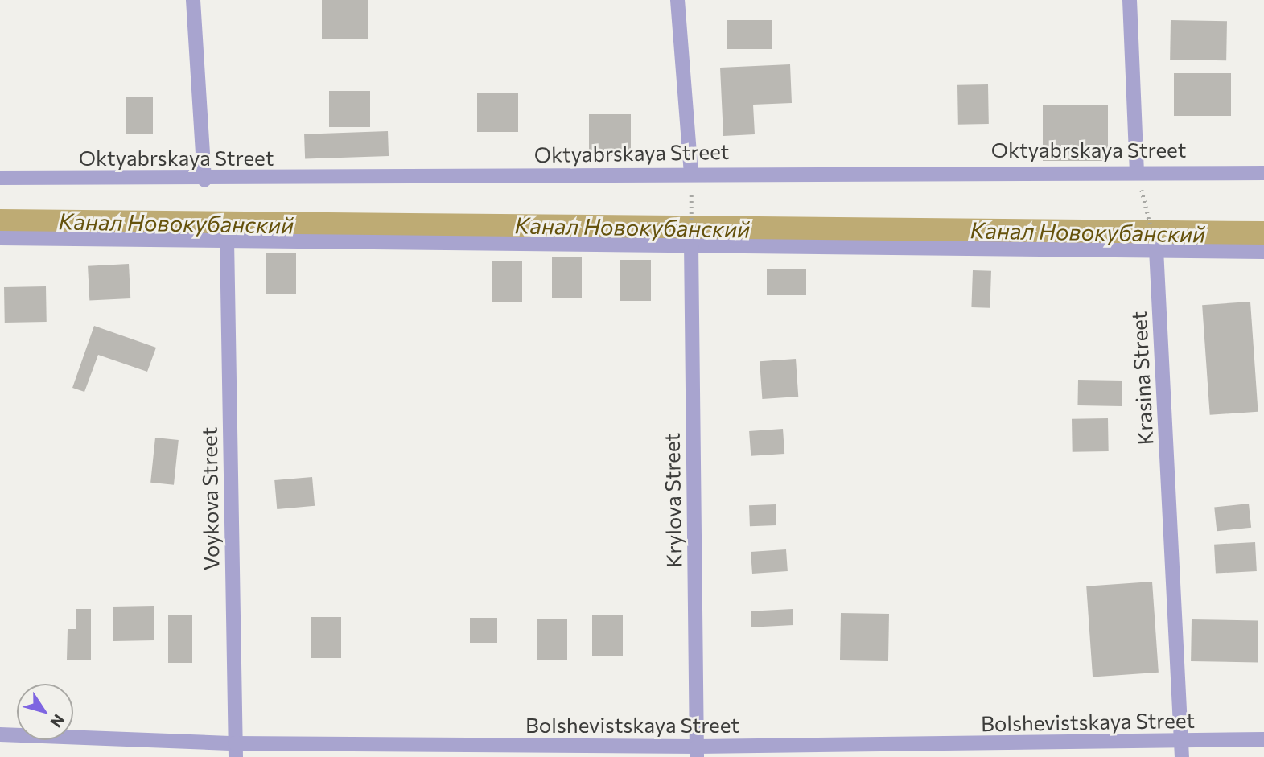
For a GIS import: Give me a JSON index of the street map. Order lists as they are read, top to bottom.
{
  "streets": {
    "street": [
      "Oktyabrskaya Street",
      "Krasina Street",
      "Voykova Street",
      "Krylova Street",
      "Bolshevistskaya Street"
    ]
  },
  "crossings": [
    ["Krasina Street", "Bolshevistskaya Street"],
    ["Voykova Street", "Bolshevistskaya Street"],
    ["Krylova Street", "Bolshevistskaya Street"]
  ],
  "water": ["Канал Новокубанский"],
  "north": "bottom right"
}
